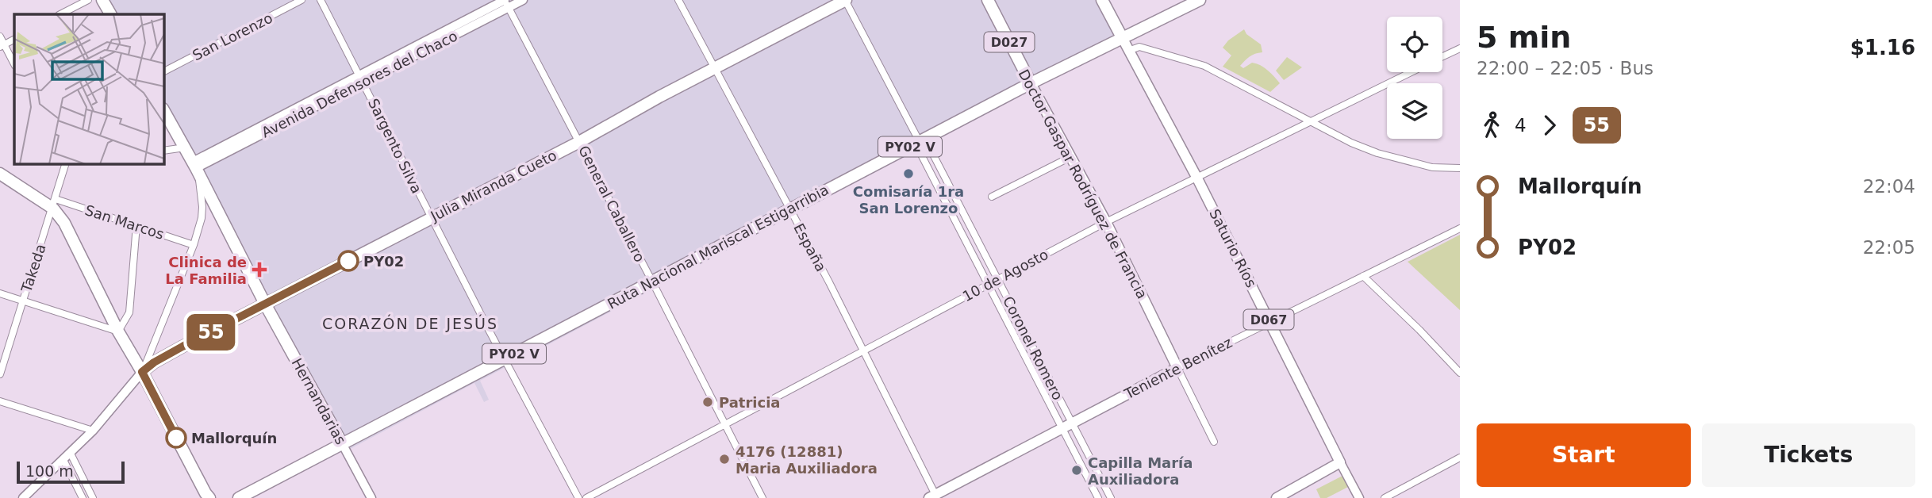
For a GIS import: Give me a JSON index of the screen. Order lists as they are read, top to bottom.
{
  "streets": {
    "highway": [
      "D027",
      "PY02 V",
      "Doctor Gaspar Rodríguez de Francia",
      "Julia Miranda Cueto",
      "Ruta Nacional Mariscal Estigarribia",
      "Saturio Ríos",
      "Hernandarias"
    ],
    "main road": ["D067", "Teniente Benítez"],
    "street": [
      "San Lorenzo",
      "Avenida Defensores del Chaco",
      "Sargento Silva",
      "General Caballero",
      "San Marcos",
      "España",
      "Takeda",
      "10 de Agosto",
      "Coronel Romero"
    ]
  },
  "crossings": [
    ["Avenida Defensores del Chaco", "Sargento Silva"],
    ["Avenida Defensores del Chaco", "General Caballero"],
    ["Avenida Defensores del Chaco", "Hernandarias"],
    ["Sargento Silva", "Julia Miranda Cueto"],
    ["Sargento Silva", "Ruta Nacional Mariscal Estigarribia"],
    ["Doctor Gaspar Rodríguez de Francia", "Ruta Nacional Mariscal Estigarribia"],
    ["Doctor Gaspar Rodríguez de Francia", "10 de Agosto"],
    ["Doctor Gaspar Rodríguez de Francia", "Teniente Benítez"],
    ["Julia Miranda Cueto", "General Caballero"],
    ["Julia Miranda Cueto", "España"],
    ["Julia Miranda Cueto", "Coronel Romero"],
    ["Julia Miranda Cueto", "Hernandarias"],
    ["General Caballero", "Ruta Nacional Mariscal Estigarribia"],
    ["General Caballero", "10 de Agosto"],
    ["San Marcos", "Takeda"],
    ["Ruta Nacional Mariscal Estigarribia", "España"],
    ["Ruta Nacional Mariscal Estigarribia", "Saturio Ríos"],
    ["Ruta Nacional Mariscal Estigarribia", "Coronel Romero"],
    ["Ruta Nacional Mariscal Estigarribia", "Hernandarias"],
    ["España", "10 de Agosto"],
    ["España", "Teniente Benítez"],
    ["Saturio Ríos", "10 de Agosto"],
    ["Saturio Ríos", "Teniente Benítez"],
    ["10 de Agosto", "Coronel Romero"],
    ["Coronel Romero", "Teniente Benítez"]
  ],
  "districts": ["CORAZÓN DE JESÚS"],
  "places": {
    "other": [
      "Comisaría 1ra San Lorenzo",
      "PY02",
      "Patricia",
      "Mallorquín",
      "4176 (12881) Maria Auxiliadora",
      "Capilla María Auxiliadora"
    ],
    "health": ["Clinica de La Familia"]
  },
  "lines": ["bus line 55"],
  "scale_bar": "100 m",
  "page": {
    "on_map": "55",
    "heading": ["5 min", "22:00 – 22:05 · Bus", "$1.16"],
    "legs": ["4", "55"],
    "list": [
      {
        "name": "Mallorquín",
        "value": "22:04"
      },
      {
        "name": "PY02",
        "value": "22:05"
      }
    ],
    "buttons": ["Start", "Tickets"],
    "scale": "100 m"
  }
}
